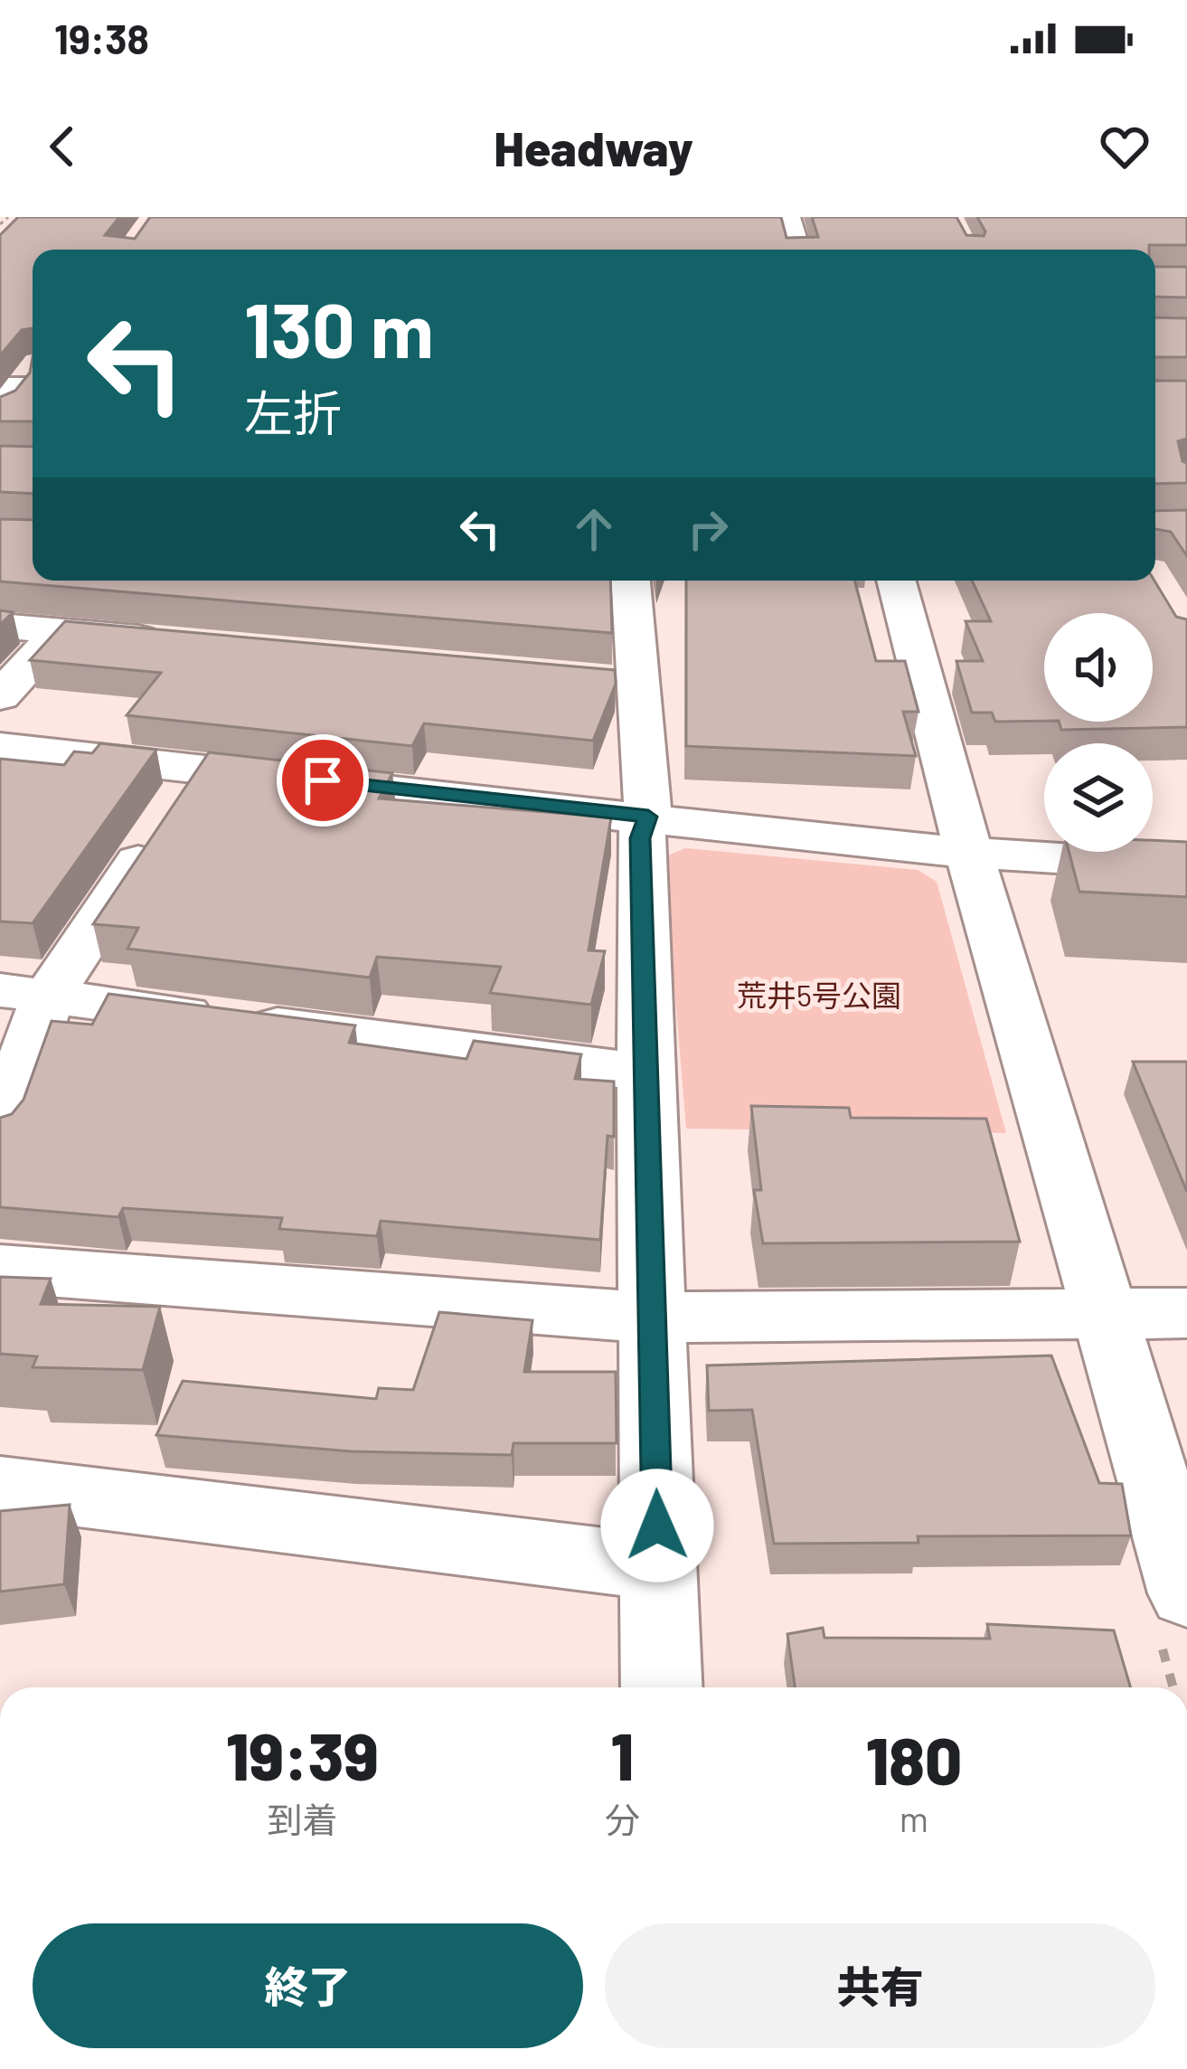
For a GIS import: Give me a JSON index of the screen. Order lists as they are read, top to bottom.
{
  "parks": ["荒井5号公園"],
  "page": {
    "status": "19:38",
    "header": "Headway",
    "turn": ["130 m", "左折"],
    "eta": [
      "19:39",
      "到着",
      "1",
      "分",
      "180",
      "m"
    ],
    "buttons": ["終了", "共有"]
  }
}
